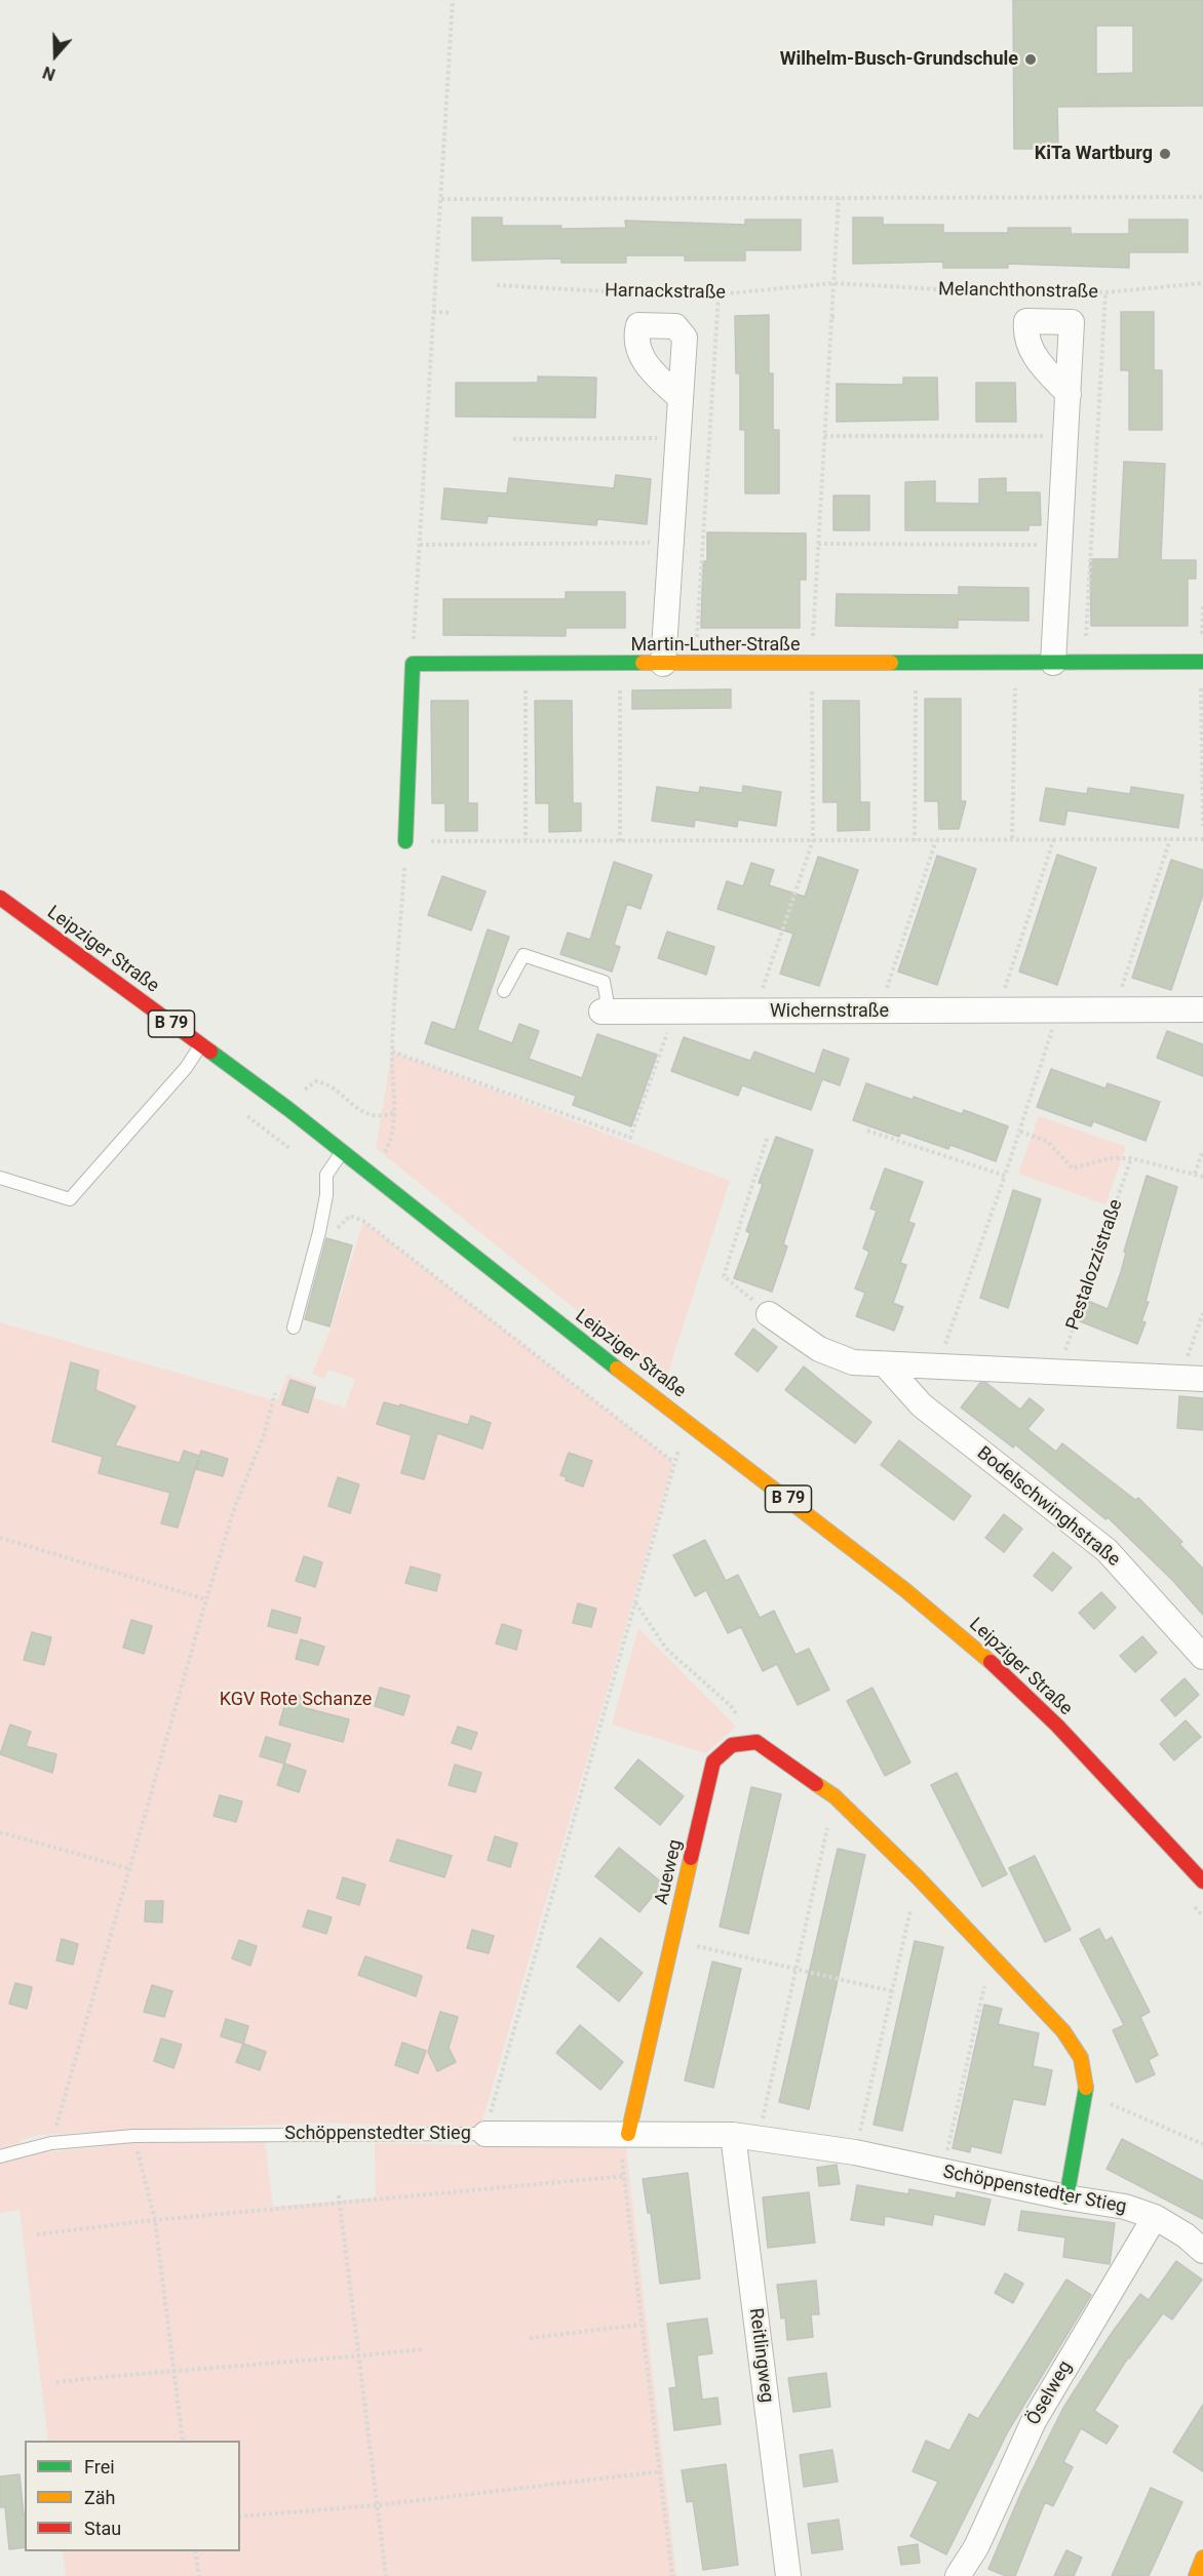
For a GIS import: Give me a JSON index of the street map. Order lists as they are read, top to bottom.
{
  "streets": {
    "street": [
      "Martin-Luther-Straße",
      "Leipziger Straße",
      "Wichernstraße",
      "B 79",
      "Bodelschwinghstraße",
      "Aueweg",
      "Schöppenstedter Stieg",
      "Reitlingweg",
      "Öselweg"
    ],
    "path": ["Melanchthonstraße", "Harnackstraße", "Pestalozzistraße"]
  },
  "crossings": [
    ["Melanchthonstraße", "Harnackstraße"],
    ["Martin-Luther-Straße", "Wichernstraße"],
    ["Aueweg", "Schöppenstedter Stieg"],
    ["Schöppenstedter Stieg", "Reitlingweg"],
    ["Schöppenstedter Stieg", "Öselweg"]
  ],
  "parks": ["KGV Rote Schanze"],
  "places": ["Wilhelm-Busch-Grundschule", "KiTa Wartburg"],
  "legend": ["Frei", "Zäh", "Stau"],
  "north": "bottom"
}
